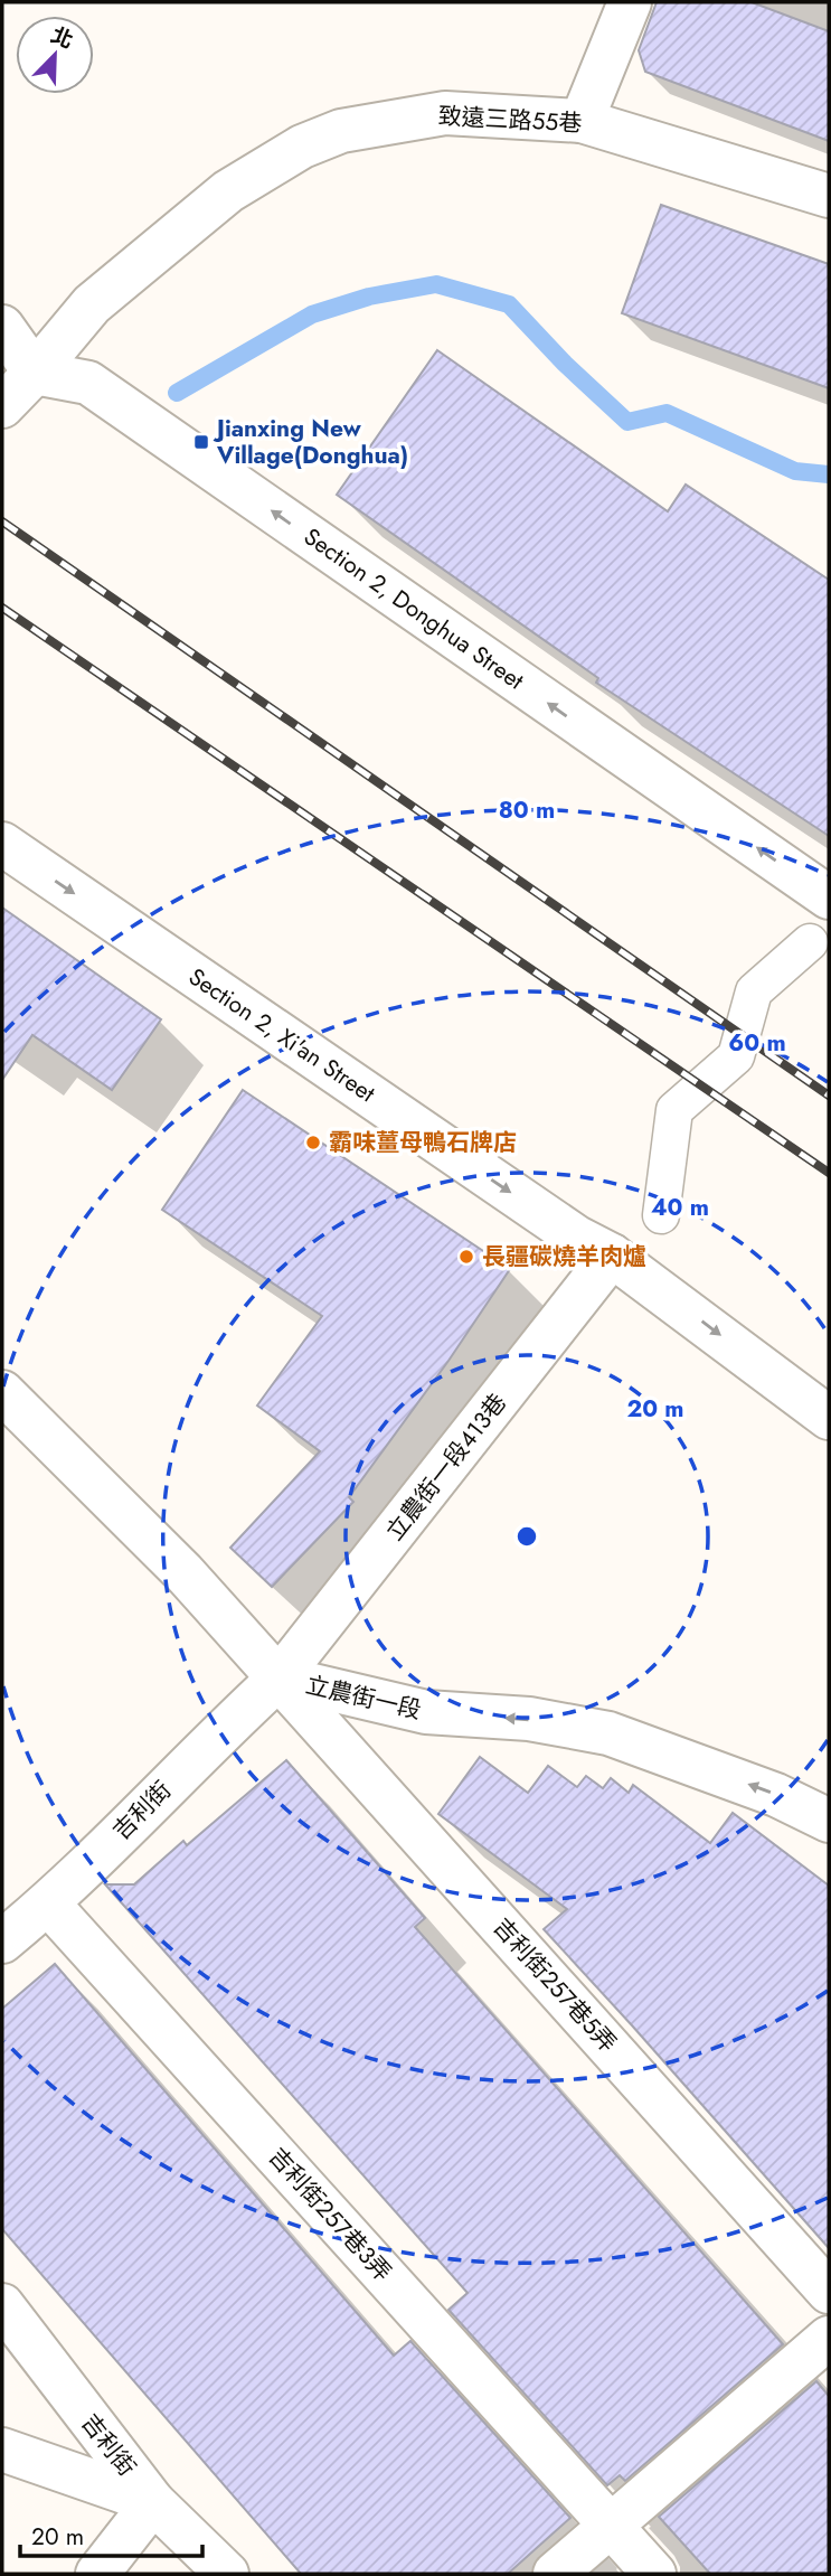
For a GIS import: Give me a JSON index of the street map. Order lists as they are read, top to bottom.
{
  "streets": {
    "street": [
      "致遠三路55巷",
      "Section 2, Donghua Street",
      "Section 2, Xi'an Street",
      "立農街一段413巷",
      "立農街一段",
      "吉利街",
      "吉利街257巷5弄",
      "吉利街257巷3弄"
    ]
  },
  "crossings": [
    ["致遠三路55巷", "Section 2, Donghua Street"],
    ["Section 2, Xi'an Street", "立農街一段413巷"],
    ["立農街一段413巷", "立農街一段"],
    ["立農街一段413巷", "吉利街"],
    ["立農街一段413巷", "吉利街257巷5弄"],
    ["立農街一段", "吉利街"],
    ["立農街一段", "吉利街257巷5弄"],
    ["吉利街", "吉利街257巷5弄"],
    ["吉利街", "吉利街257巷3弄"]
  ],
  "one_way": ["Section 2, Donghua Street", "Section 2, Xi'an Street", "立農街一段"],
  "places": {
    "transit": ["Jianxing New Village(Donghua)"],
    "other": ["霸味薑母鴨石牌店", "長疆碳燒羊肉爐"]
  },
  "scale_bar": "20 m",
  "north": "top right",
  "rings": [
    "80 m",
    "60 m",
    "40 m",
    "20 m"
  ]
}
